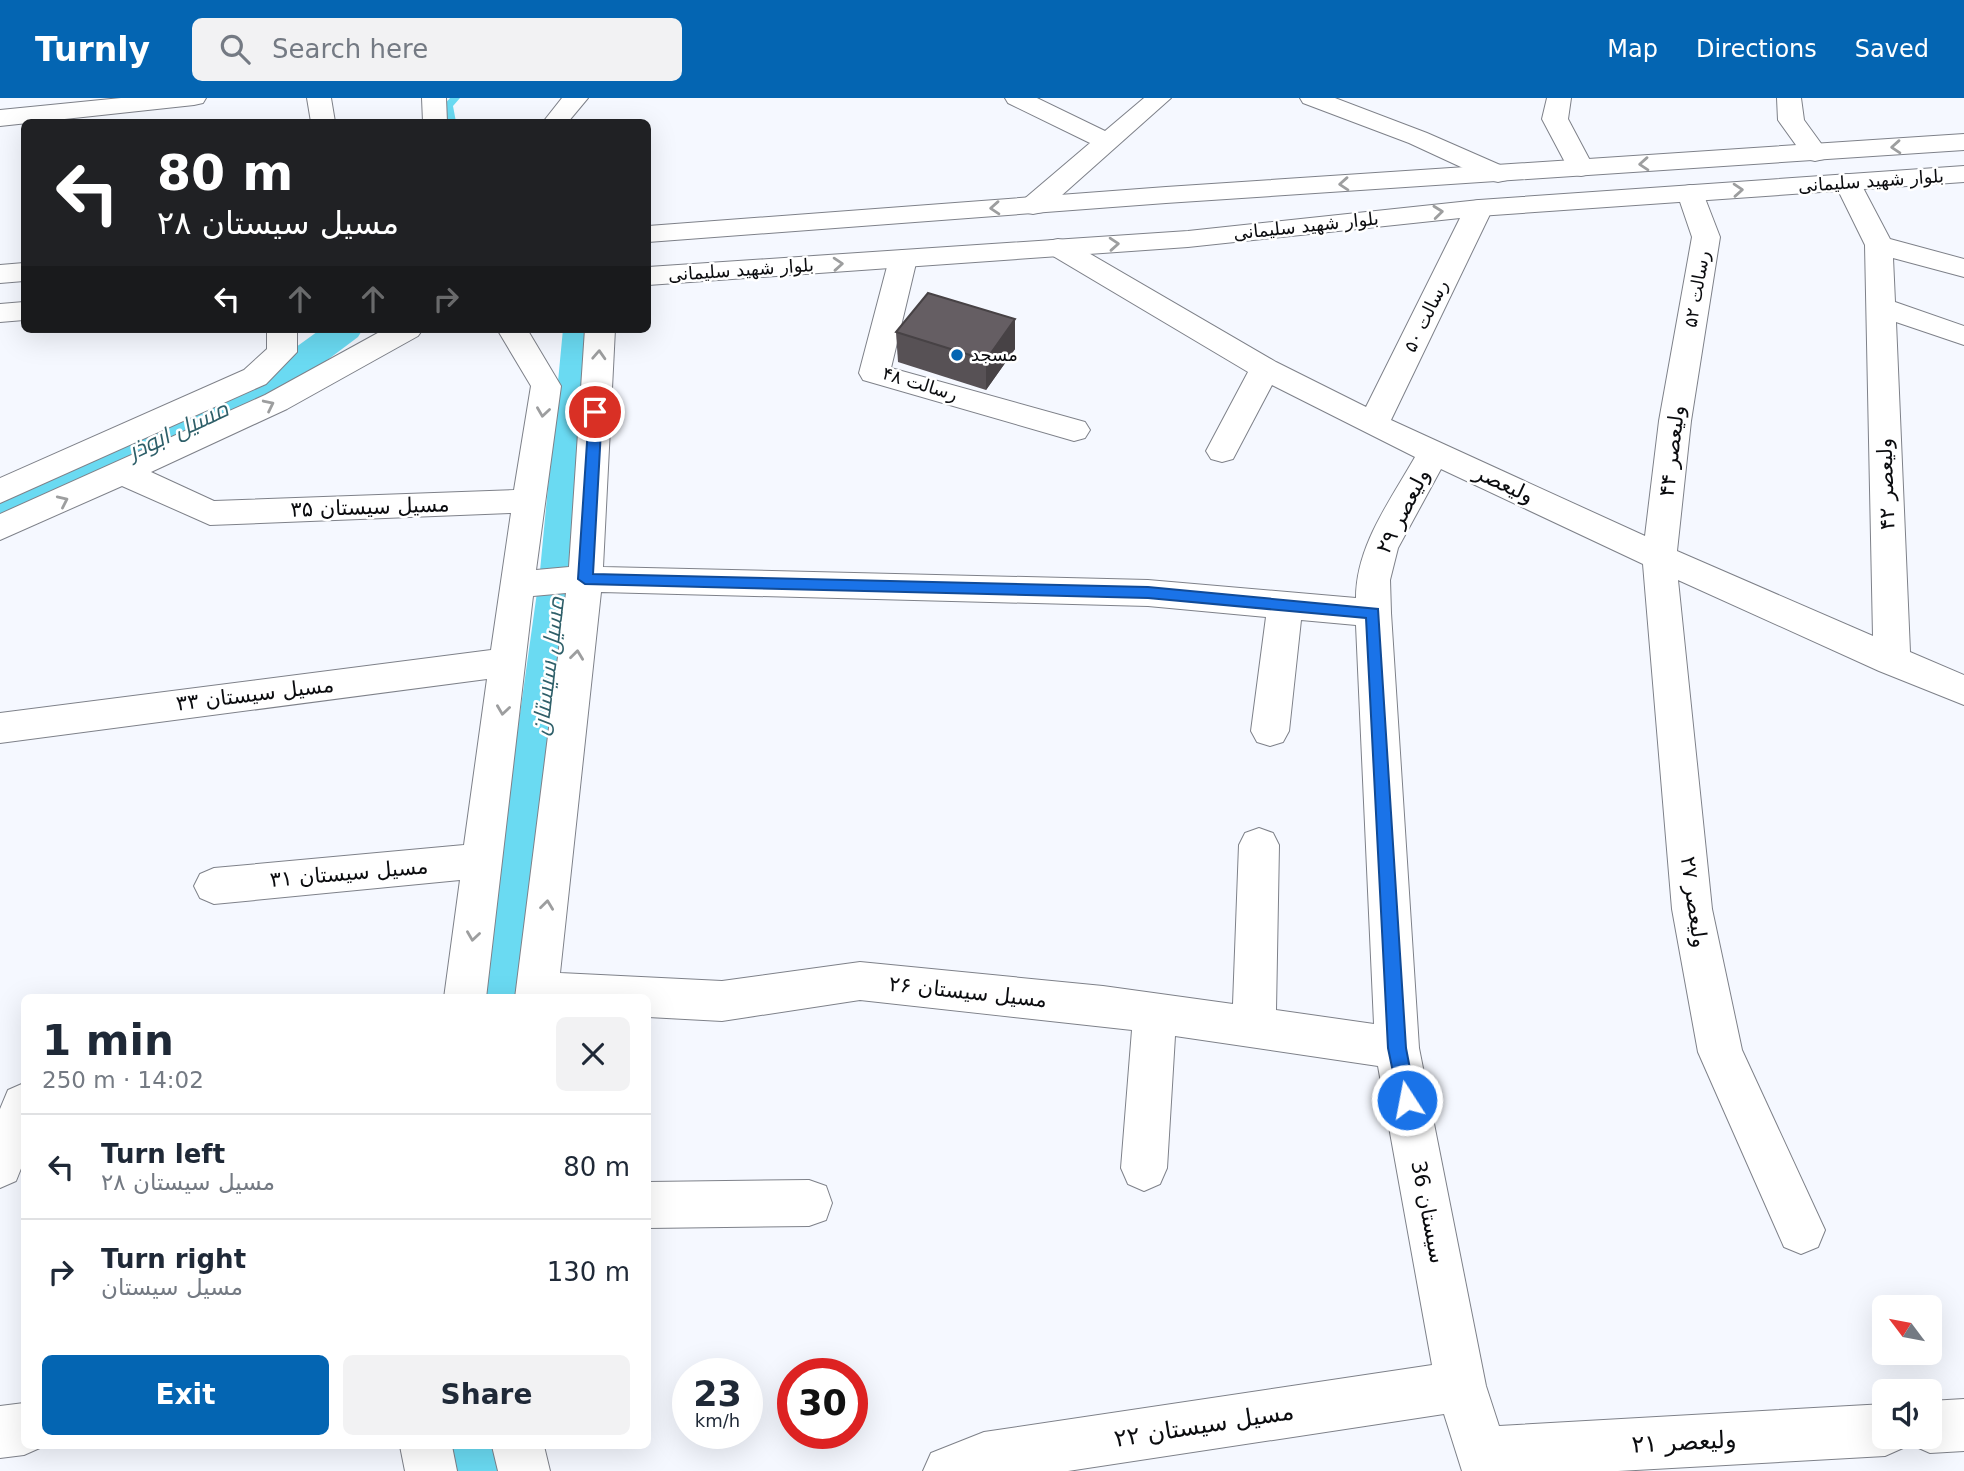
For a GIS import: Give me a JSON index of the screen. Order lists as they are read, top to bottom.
{
  "streets": {
    "street": [
      "بلوار شهید سلیمانی",
      "رسالت ۵۲",
      "رسالت ۵۰",
      "رسالت ۴۸",
      "ولیعصر ۴۴",
      "ولیعصر",
      "ولیعصر ۴۲",
      "مسیل سیستان ۳۵",
      "ولیعصر ۲۹",
      "مسیل سیستان ۳۳",
      "مسیل سیستان ۳۱",
      "ولیعصر ۲۷",
      "مسیل سیستان ۲۶",
      "سیستان 36",
      "مسیل سیستان ۲۲",
      "ولیعصر ۲۱"
    ]
  },
  "crossings": [
    ["بلوار شهید سلیمانی", "رسالت ۵۲"],
    ["بلوار شهید سلیمانی", "رسالت ۵۰"],
    ["بلوار شهید سلیمانی", "رسالت ۴۸"],
    ["بلوار شهید سلیمانی", "ولیعصر"],
    ["رسالت ۵۲", "ولیعصر ۴۴"],
    ["رسالت ۵۰", "ولیعصر"],
    ["ولیعصر ۴۴", "ولیعصر"],
    ["ولیعصر ۴۴", "ولیعصر ۲۷"],
    ["ولیعصر", "ولیعصر ۴۲"],
    ["ولیعصر", "ولیعصر ۲۹"],
    ["ولیعصر", "ولیعصر ۲۷"],
    ["ولیعصر ۲۹", "سیستان 36"],
    ["مسیل سیستان ۲۶", "سیستان 36"],
    ["سیستان 36", "مسیل سیستان ۲۲"],
    ["سیستان 36", "ولیعصر ۲۱"]
  ],
  "water": ["مسیل ابوذر", "مسیل سیستان"],
  "places": ["مسجد"],
  "north": "top left",
  "page": {
    "header": "Turnly",
    "search": "Search here",
    "nav": ["Map", "Directions", "Saved"],
    "turn": ["80 m", "مسیل سیستان ۲۸"],
    "heading": ["1 min", "250 m · 14:02"],
    "list": [
      {
        "name": "Turn left",
        "note": "مسیل سیستان ۲۸",
        "value": "80 m"
      },
      {
        "name": "Turn right",
        "note": "مسیل سیستان",
        "value": "130 m"
      }
    ],
    "buttons": ["Exit", "Share"],
    "speed": "23 km/h",
    "limit": "30"
  }
}
